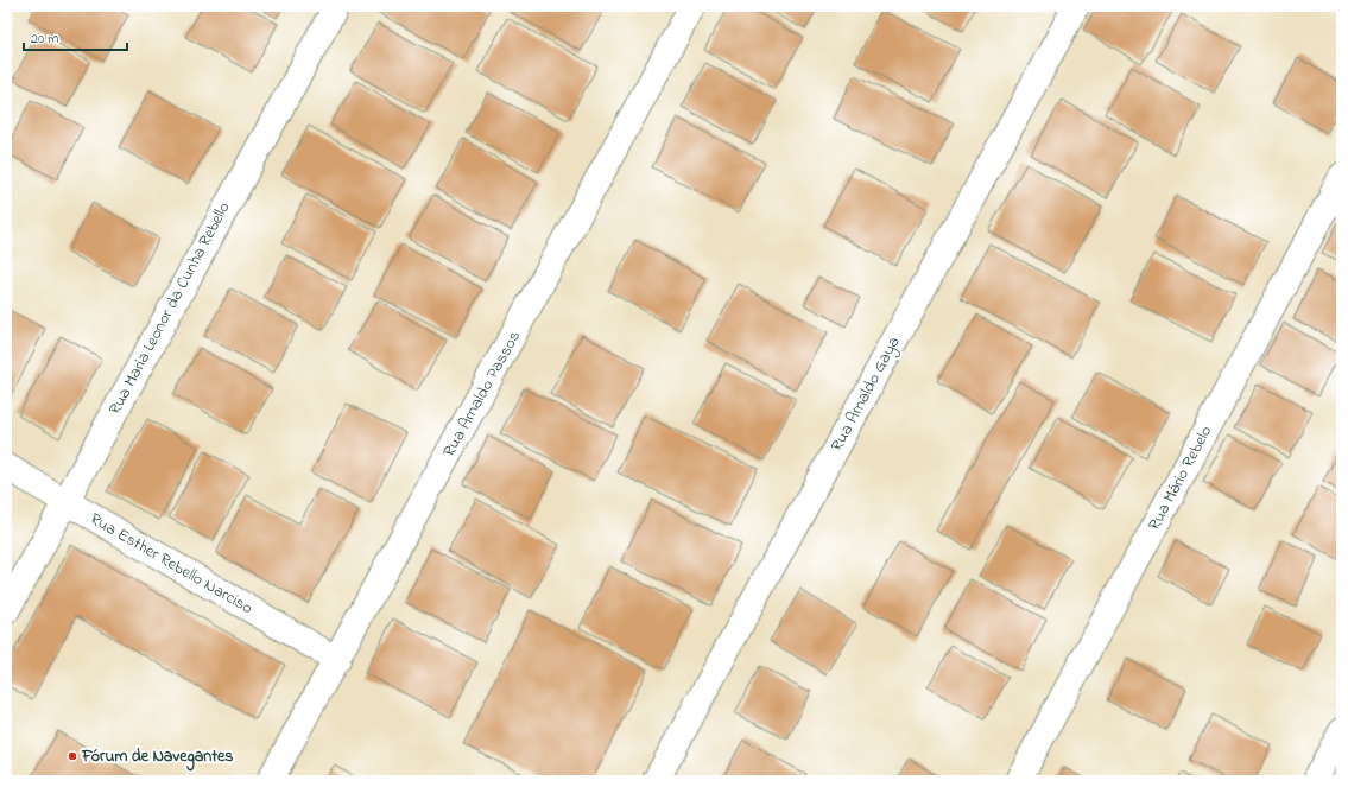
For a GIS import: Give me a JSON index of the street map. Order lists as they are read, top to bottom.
{
  "streets": {
    "street": [
      "Rua Maria Leonor da Cunha Rebello",
      "Rua Arnaldo Passos",
      "Rua Arnaldo Gaya",
      "Rua Mário Rebelo",
      "Rua Esther Rebello Narciso"
    ]
  },
  "crossings": [
    ["Rua Maria Leonor da Cunha Rebello", "Rua Esther Rebello Narciso"],
    ["Rua Arnaldo Passos", "Rua Esther Rebello Narciso"]
  ],
  "places": ["Fórum de Navegantes"],
  "scale_bar": "20 m"
}
